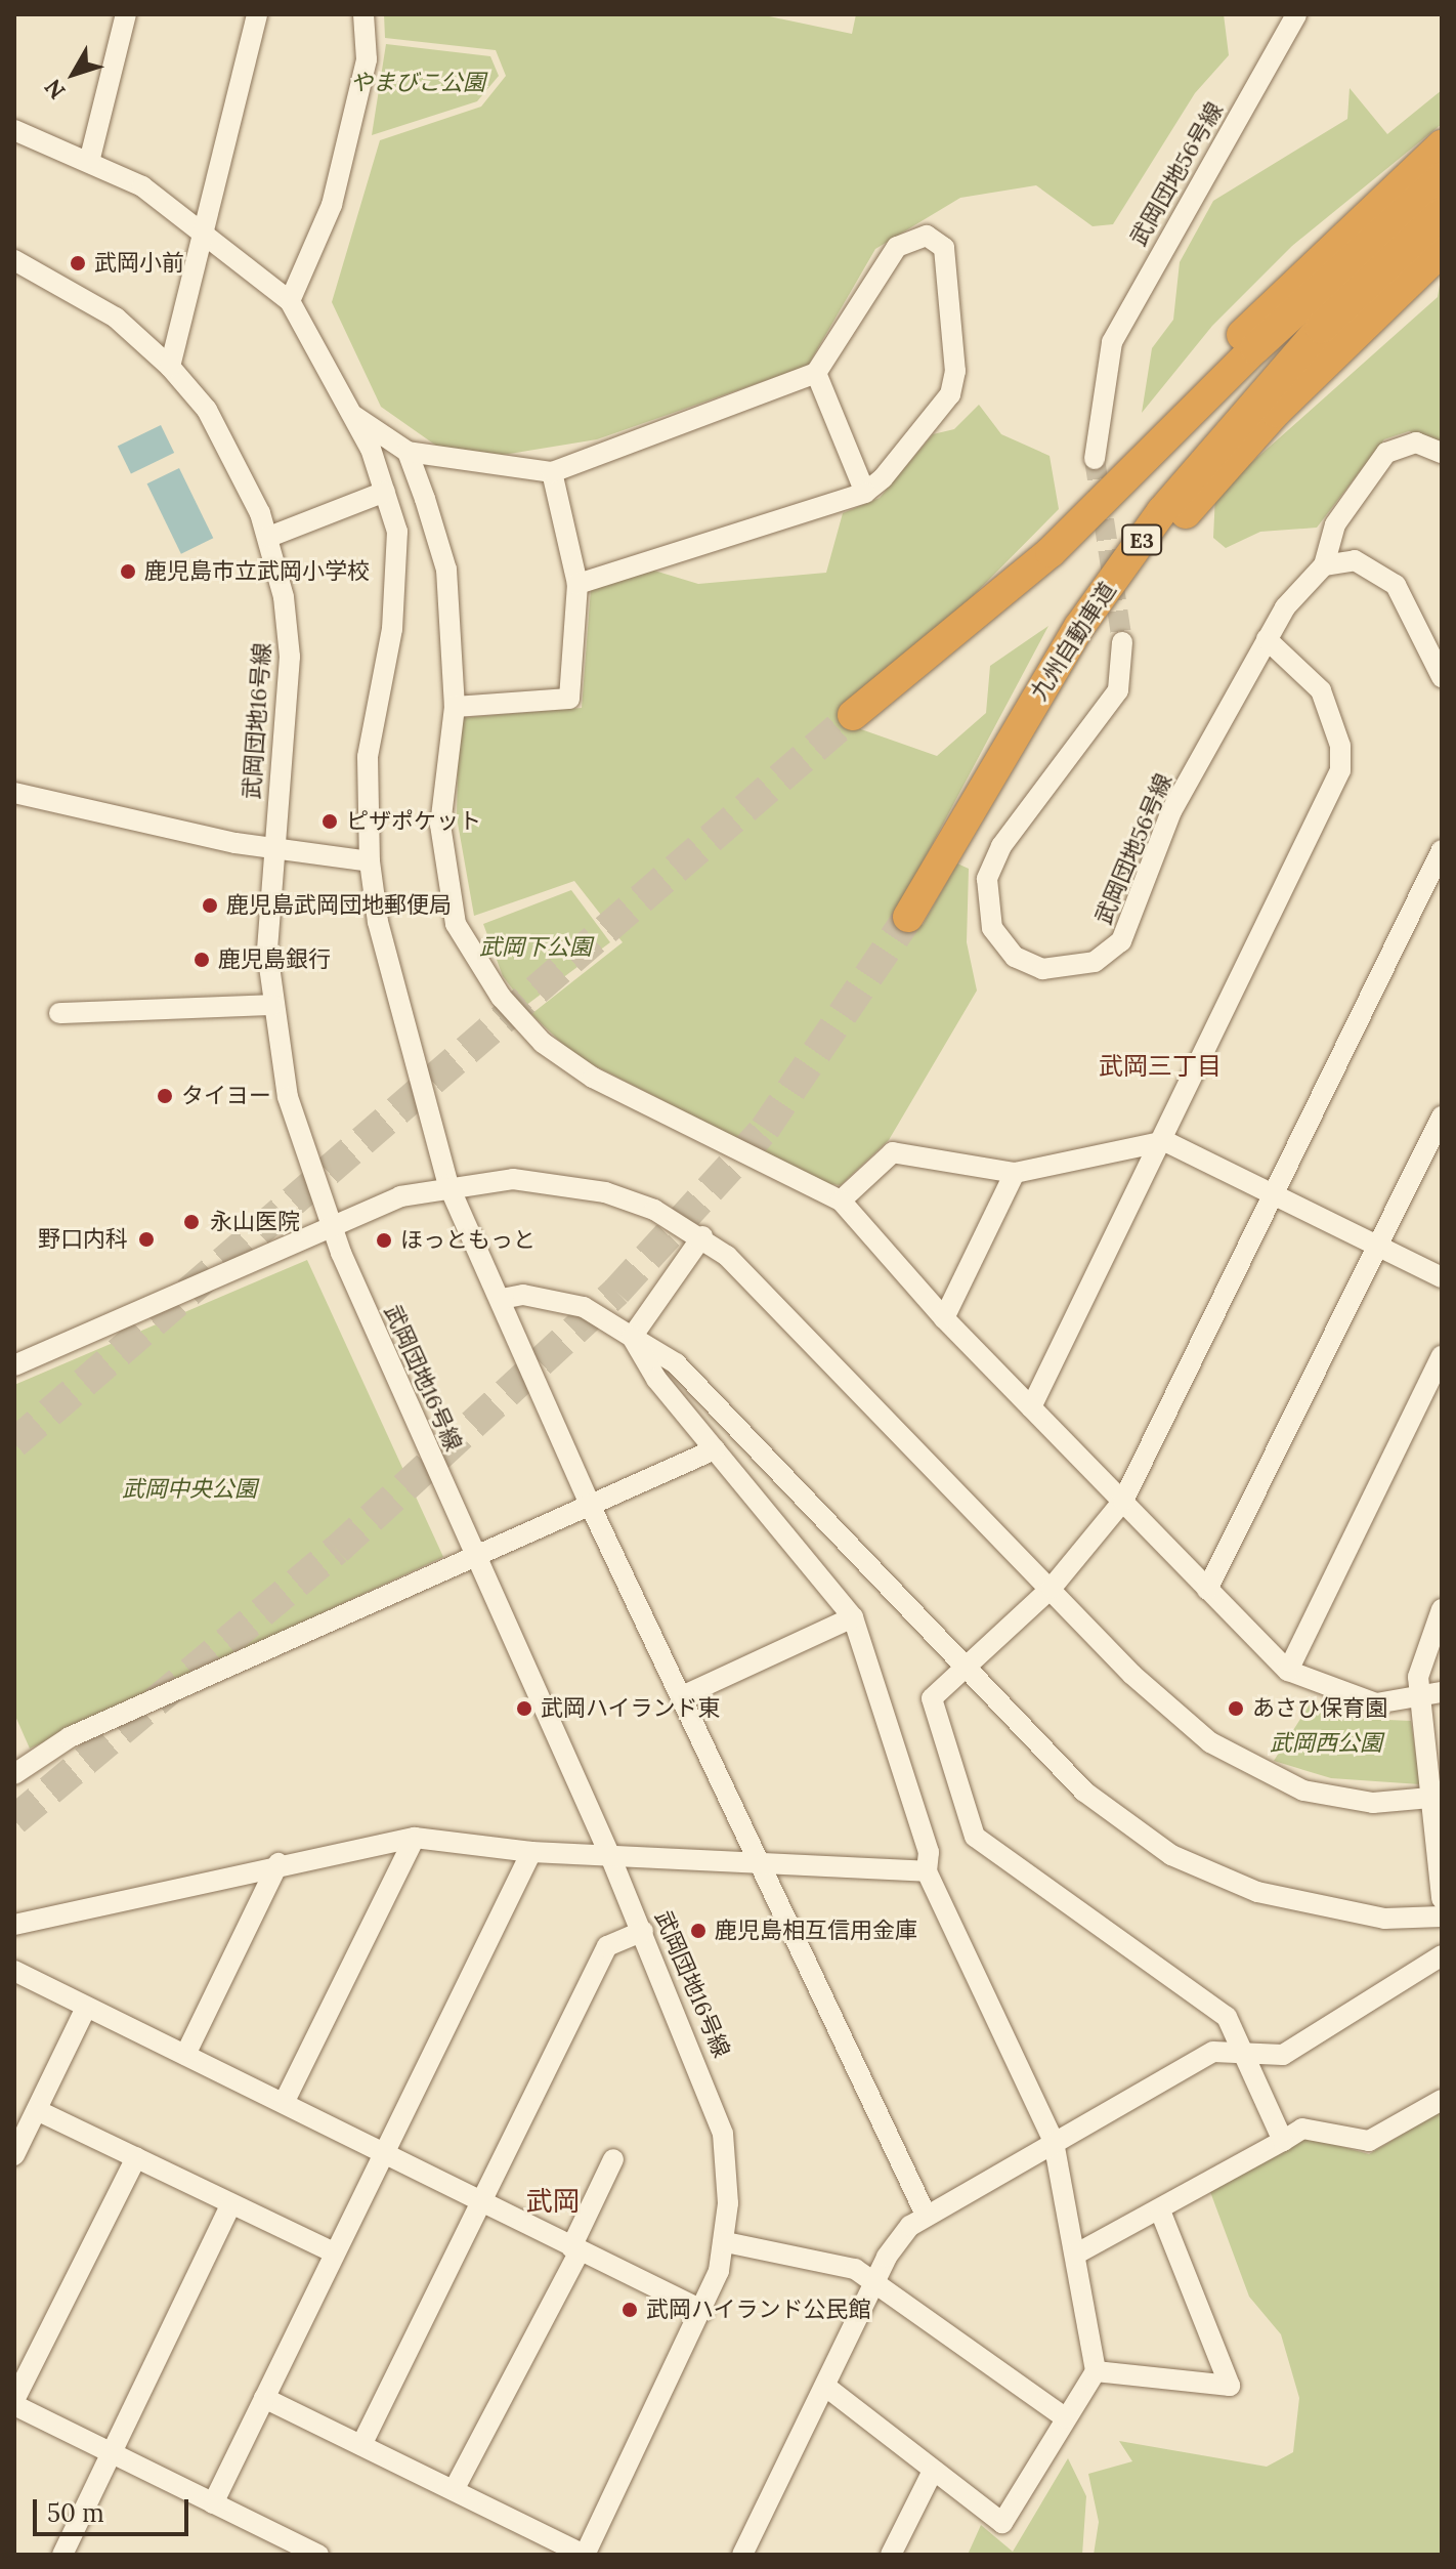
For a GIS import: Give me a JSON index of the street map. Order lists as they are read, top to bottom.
{
  "streets": {
    "highway": ["E3", "九州自動車道"],
    "street": ["武岡団地56号線", "武岡団地16号線"]
  },
  "crossings": [
    ["E3", "九州自動車道"]
  ],
  "districts": ["武岡三丁目", "武岡"],
  "parks": [
    "やまびこ公園",
    "武岡下公園",
    "武岡中央公園",
    "武岡西公園"
  ],
  "places": [
    "武岡小前",
    "鹿児島市立武岡小学校",
    "ピザポケット",
    "鹿児島武岡団地郵便局",
    "鹿児島銀行",
    "タイヨー",
    "永山医院",
    "野口内科",
    "ほっともっと",
    "武岡ハイランド東",
    "あさひ保育園",
    "鹿児島相互信用金庫",
    "武岡ハイランド公民館"
  ],
  "scale_bar": "50 m",
  "north": "bottom left"
}
